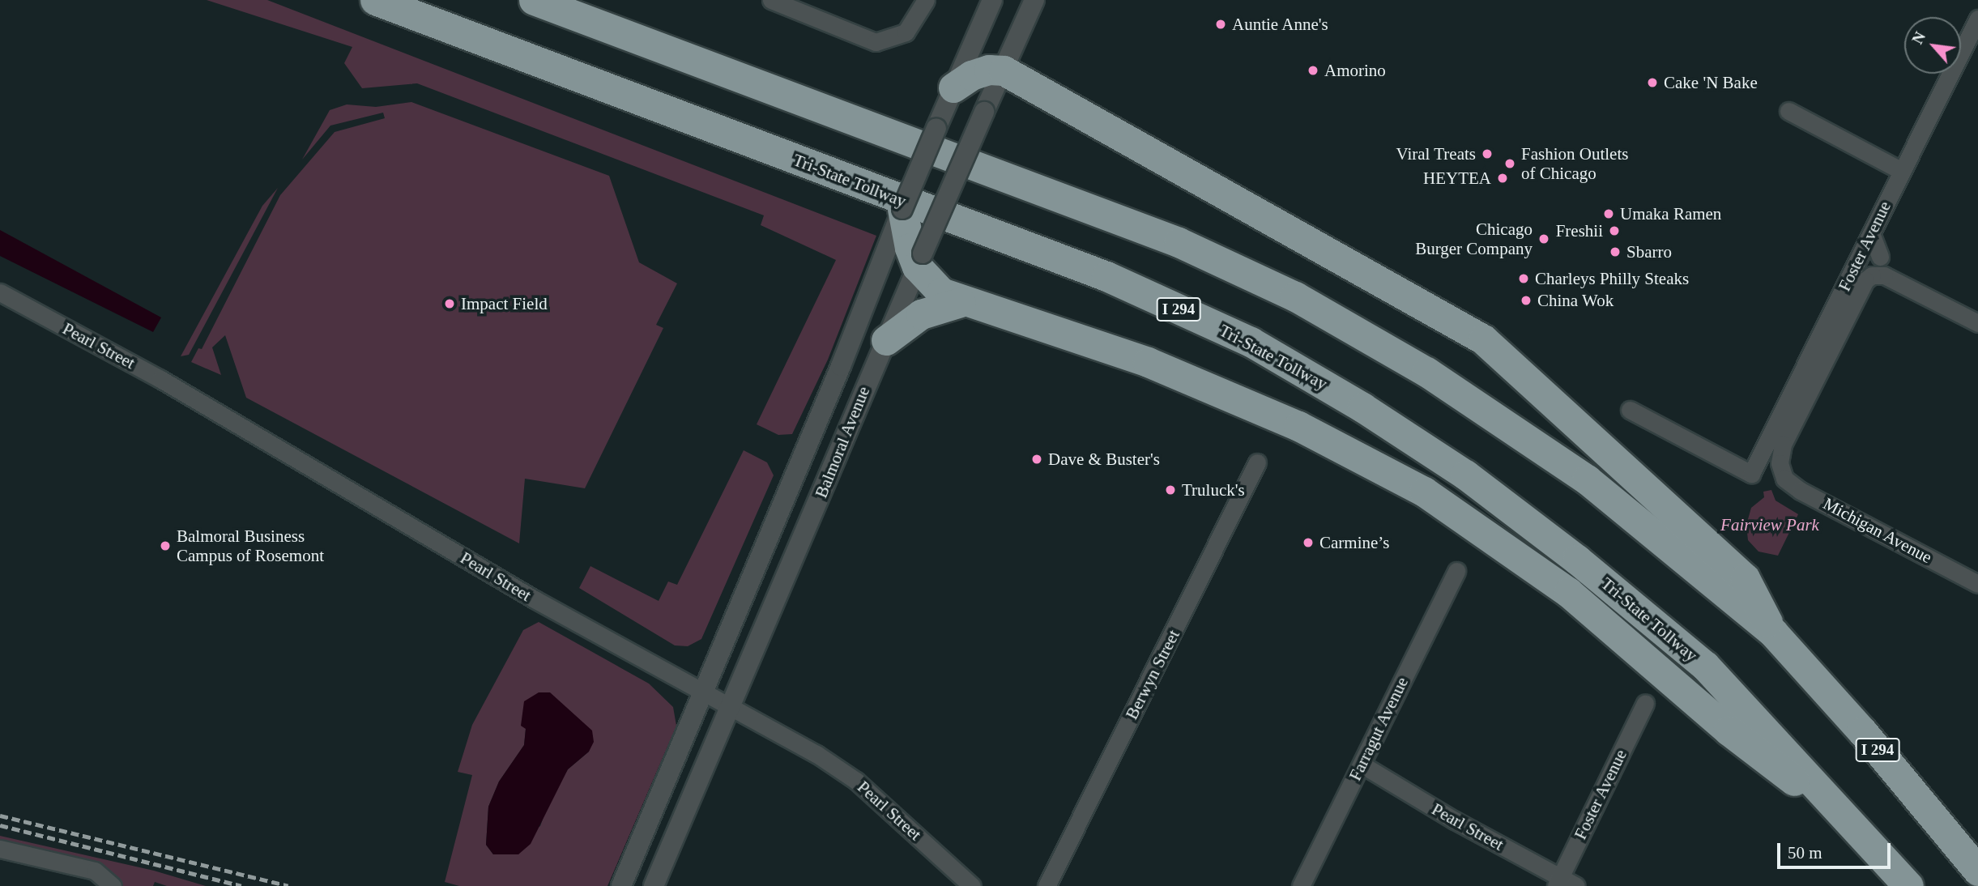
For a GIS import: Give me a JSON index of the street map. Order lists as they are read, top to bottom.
{
  "streets": {
    "highway": ["Tri-State Tollway", "I 294"],
    "street": [
      "Foster Avenue",
      "Pearl Street",
      "Balmoral Avenue",
      "Michigan Avenue",
      "Berwyn Street",
      "Farragut Avenue"
    ]
  },
  "crossings": [
    ["Foster Avenue", "Pearl Street"],
    ["Foster Avenue", "Michigan Avenue"],
    ["Pearl Street", "Balmoral Avenue"],
    ["Pearl Street", "Farragut Avenue"]
  ],
  "parks": ["Fairview Park"],
  "places": [
    "Auntie Anne's",
    "Amorino",
    "Cake 'N Bake",
    "Viral Treats",
    "Fashion Outlets of Chicago",
    "HEYTEA",
    "Umaka Ramen",
    "Freshii",
    "Chicago Burger Company",
    "Sbarro",
    "Charleys Philly Steaks",
    "China Wok",
    "Impact Field",
    "Dave & Buster's",
    "Truluck's",
    "Carmine’s",
    "Balmoral Business Campus of Rosemont"
  ],
  "scale_bar": "50 m",
  "north": "top left"
}
